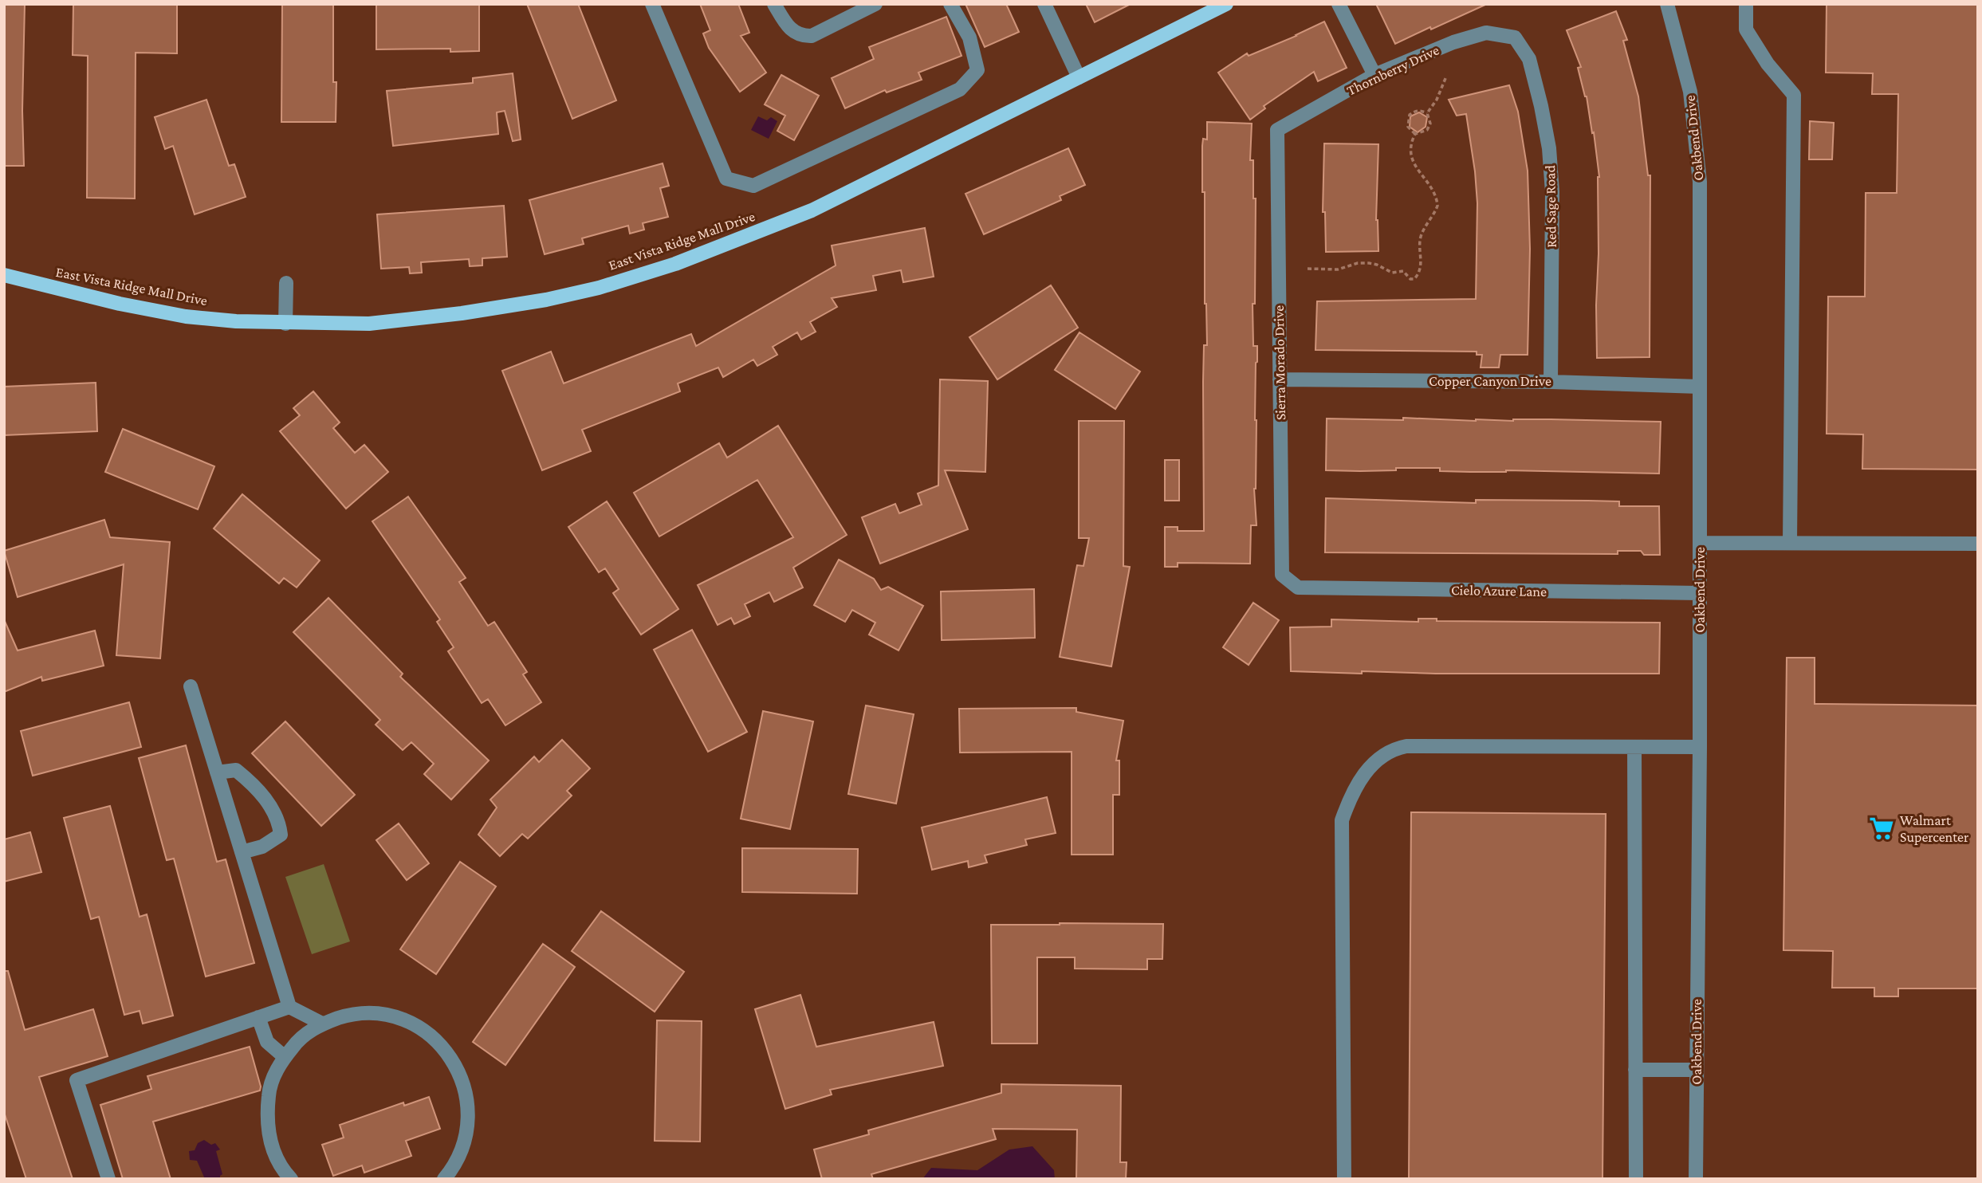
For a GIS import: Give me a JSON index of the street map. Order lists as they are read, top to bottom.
{
  "streets": {
    "main road": ["East Vista Ridge Mall Drive"],
    "street": [
      "Thornberry Drive",
      "Oakbend Drive",
      "Red Sage Road",
      "Sierra Morado Drive",
      "Copper Canyon Drive",
      "Cielo Azure Lane"
    ]
  },
  "crossings": [
    ["Thornberry Drive", "Red Sage Road"],
    ["Thornberry Drive", "Sierra Morado Drive"],
    ["Oakbend Drive", "Copper Canyon Drive"],
    ["Oakbend Drive", "Cielo Azure Lane"],
    ["Red Sage Road", "Copper Canyon Drive"],
    ["Sierra Morado Drive", "Copper Canyon Drive"],
    ["Sierra Morado Drive", "Cielo Azure Lane"]
  ],
  "places": {
    "supermarket": ["Walmart Supercenter"]
  }
}
